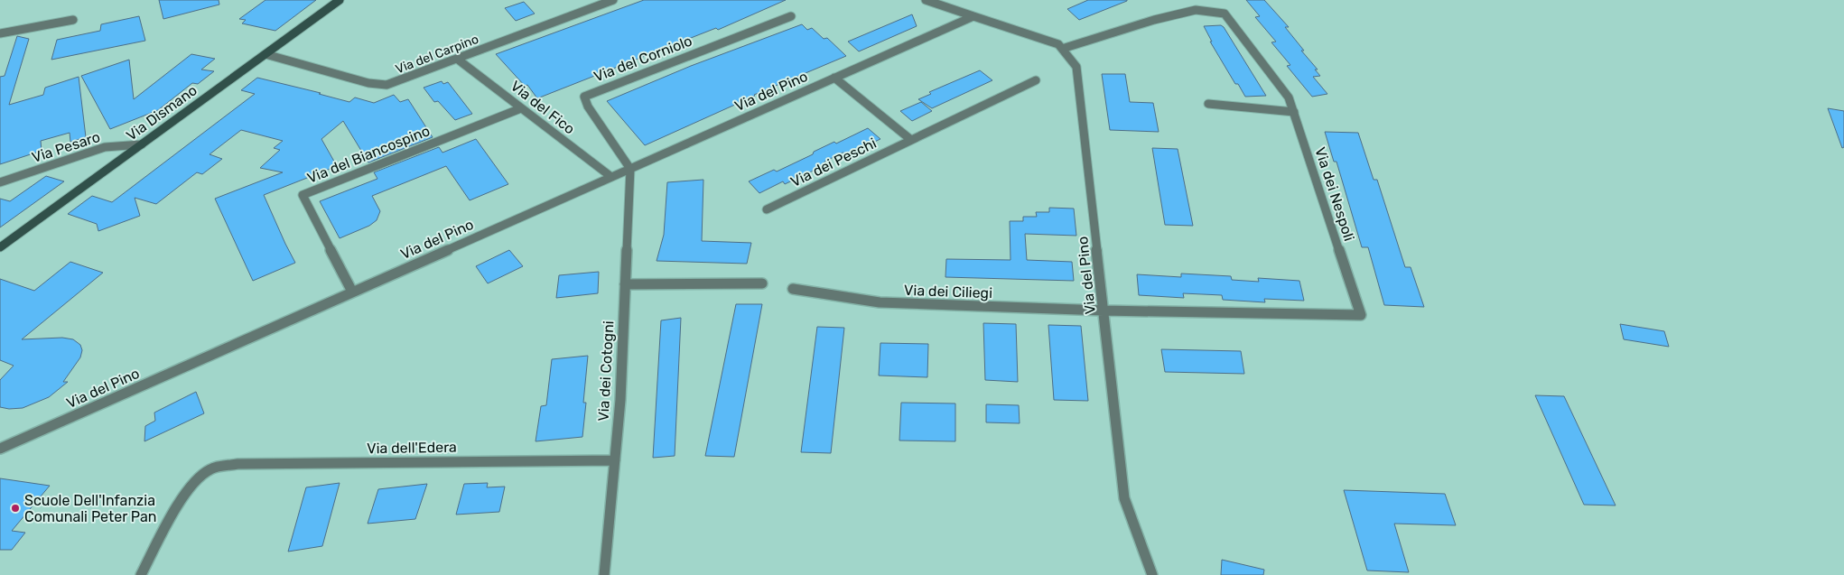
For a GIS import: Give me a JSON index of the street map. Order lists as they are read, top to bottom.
{
  "streets": {
    "main road": ["Via Dismano"],
    "street": [
      "Via del Carpino",
      "Via del Corniolo",
      "Via del Pino",
      "Via del Fico",
      "Via Pesaro",
      "Via del Biancospino",
      "Via dei Peschi",
      "Via dei Nespoli",
      "Via dei Ciliegi",
      "Via dei Cotogni",
      "Via dell'Edera"
    ]
  },
  "crossings": [
    ["Via del Carpino", "Via del Fico"],
    ["Via del Carpino", "Via Dismano"],
    ["Via del Corniolo", "Via del Pino"],
    ["Via del Corniolo", "Via dei Cotogni"],
    ["Via del Pino", "Via del Fico"],
    ["Via del Pino", "Via del Biancospino"],
    ["Via del Pino", "Via dei Peschi"],
    ["Via del Pino", "Via dei Nespoli"],
    ["Via del Pino", "Via dei Ciliegi"],
    ["Via del Pino", "Via dei Cotogni"],
    ["Via del Fico", "Via del Biancospino"],
    ["Via Dismano", "Via Pesaro"],
    ["Via dei Nespoli", "Via dei Ciliegi"],
    ["Via dei Cotogni", "Via dell'Edera"]
  ],
  "places": ["Scuole Dell'Infanzia Comunali Peter Pan"]
}
